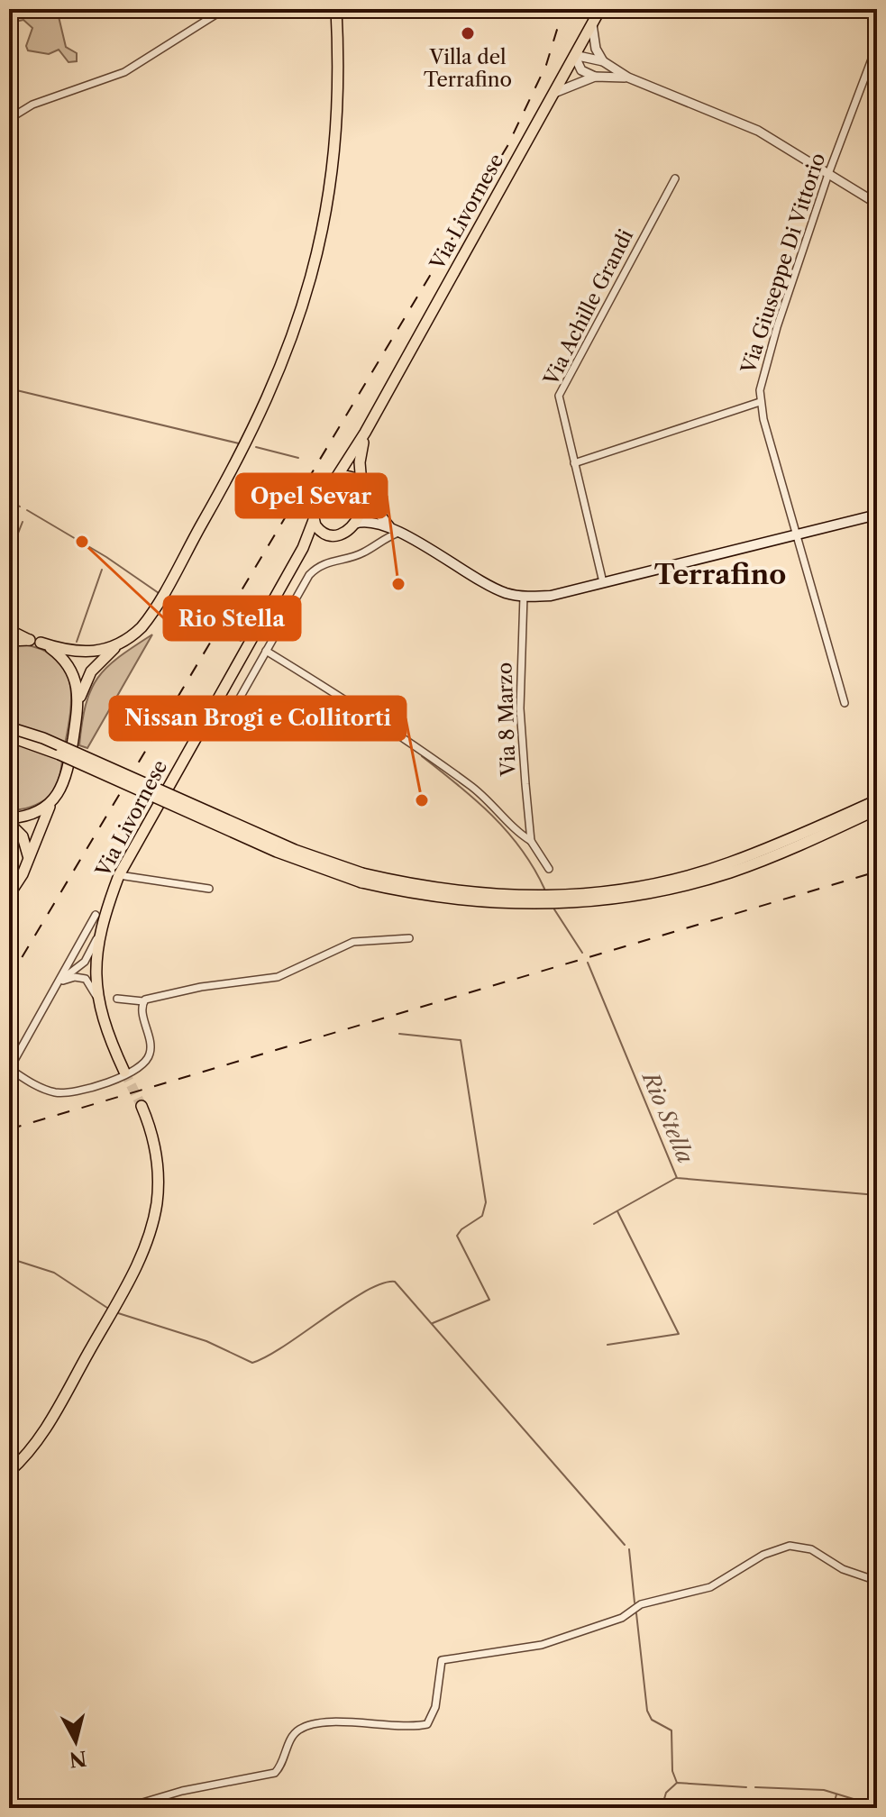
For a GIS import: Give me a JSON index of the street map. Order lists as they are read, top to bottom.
{
  "streets": {
    "main road": ["Via Livornese"],
    "street": ["Via Giuseppe Di Vittorio", "Via Achille Grandi", "Via 8 Marzo"]
  },
  "districts": ["Terrafino"],
  "water": ["Rio Stella"],
  "places": [
    "Villa del Terrafino",
    "Rio Stella",
    "Opel Sevar",
    "Nissan Brogi e Collitorti"
  ],
  "north": "bottom"
}
